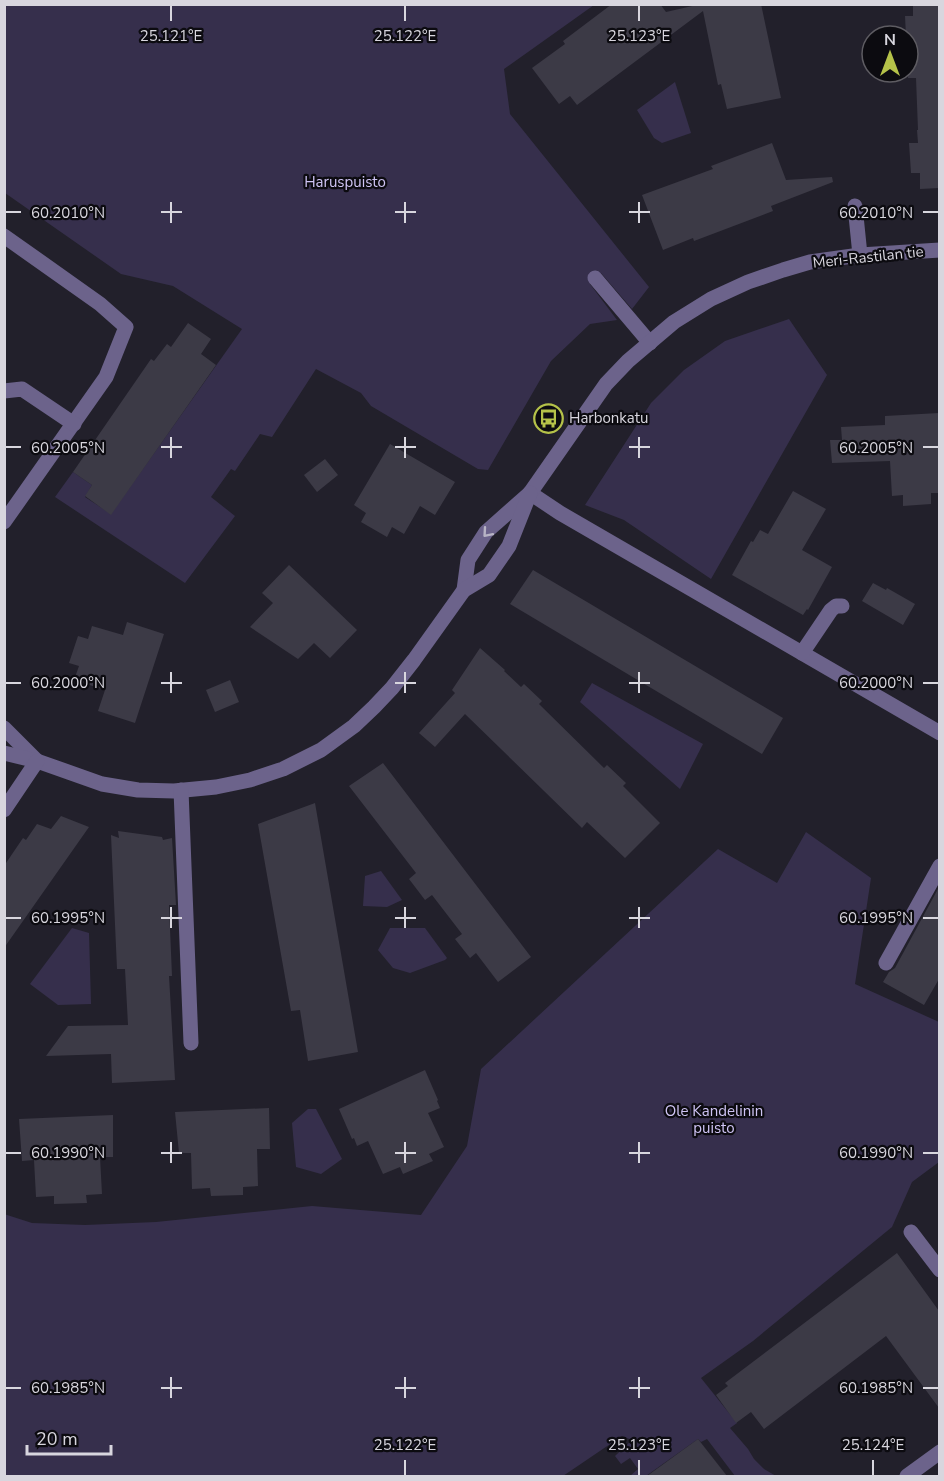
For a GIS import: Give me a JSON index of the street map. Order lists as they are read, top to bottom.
{
  "streets": {
    "street": ["Meri-Rastilan tie"]
  },
  "parks": ["Haruspuisto", "Ole Kandelinin puisto"],
  "places": {
    "bus stop": ["Harbonkatu"]
  },
  "scale_bar": "20 m",
  "north": "top",
  "coordinates": [
    "25.121°E",
    "25.122°E",
    "25.123°E",
    "60.2010°N",
    "60.2005°N",
    "60.2000°N",
    "60.1995°N",
    "60.1990°N",
    "60.1985°N",
    "25.124°E"
  ]
}
